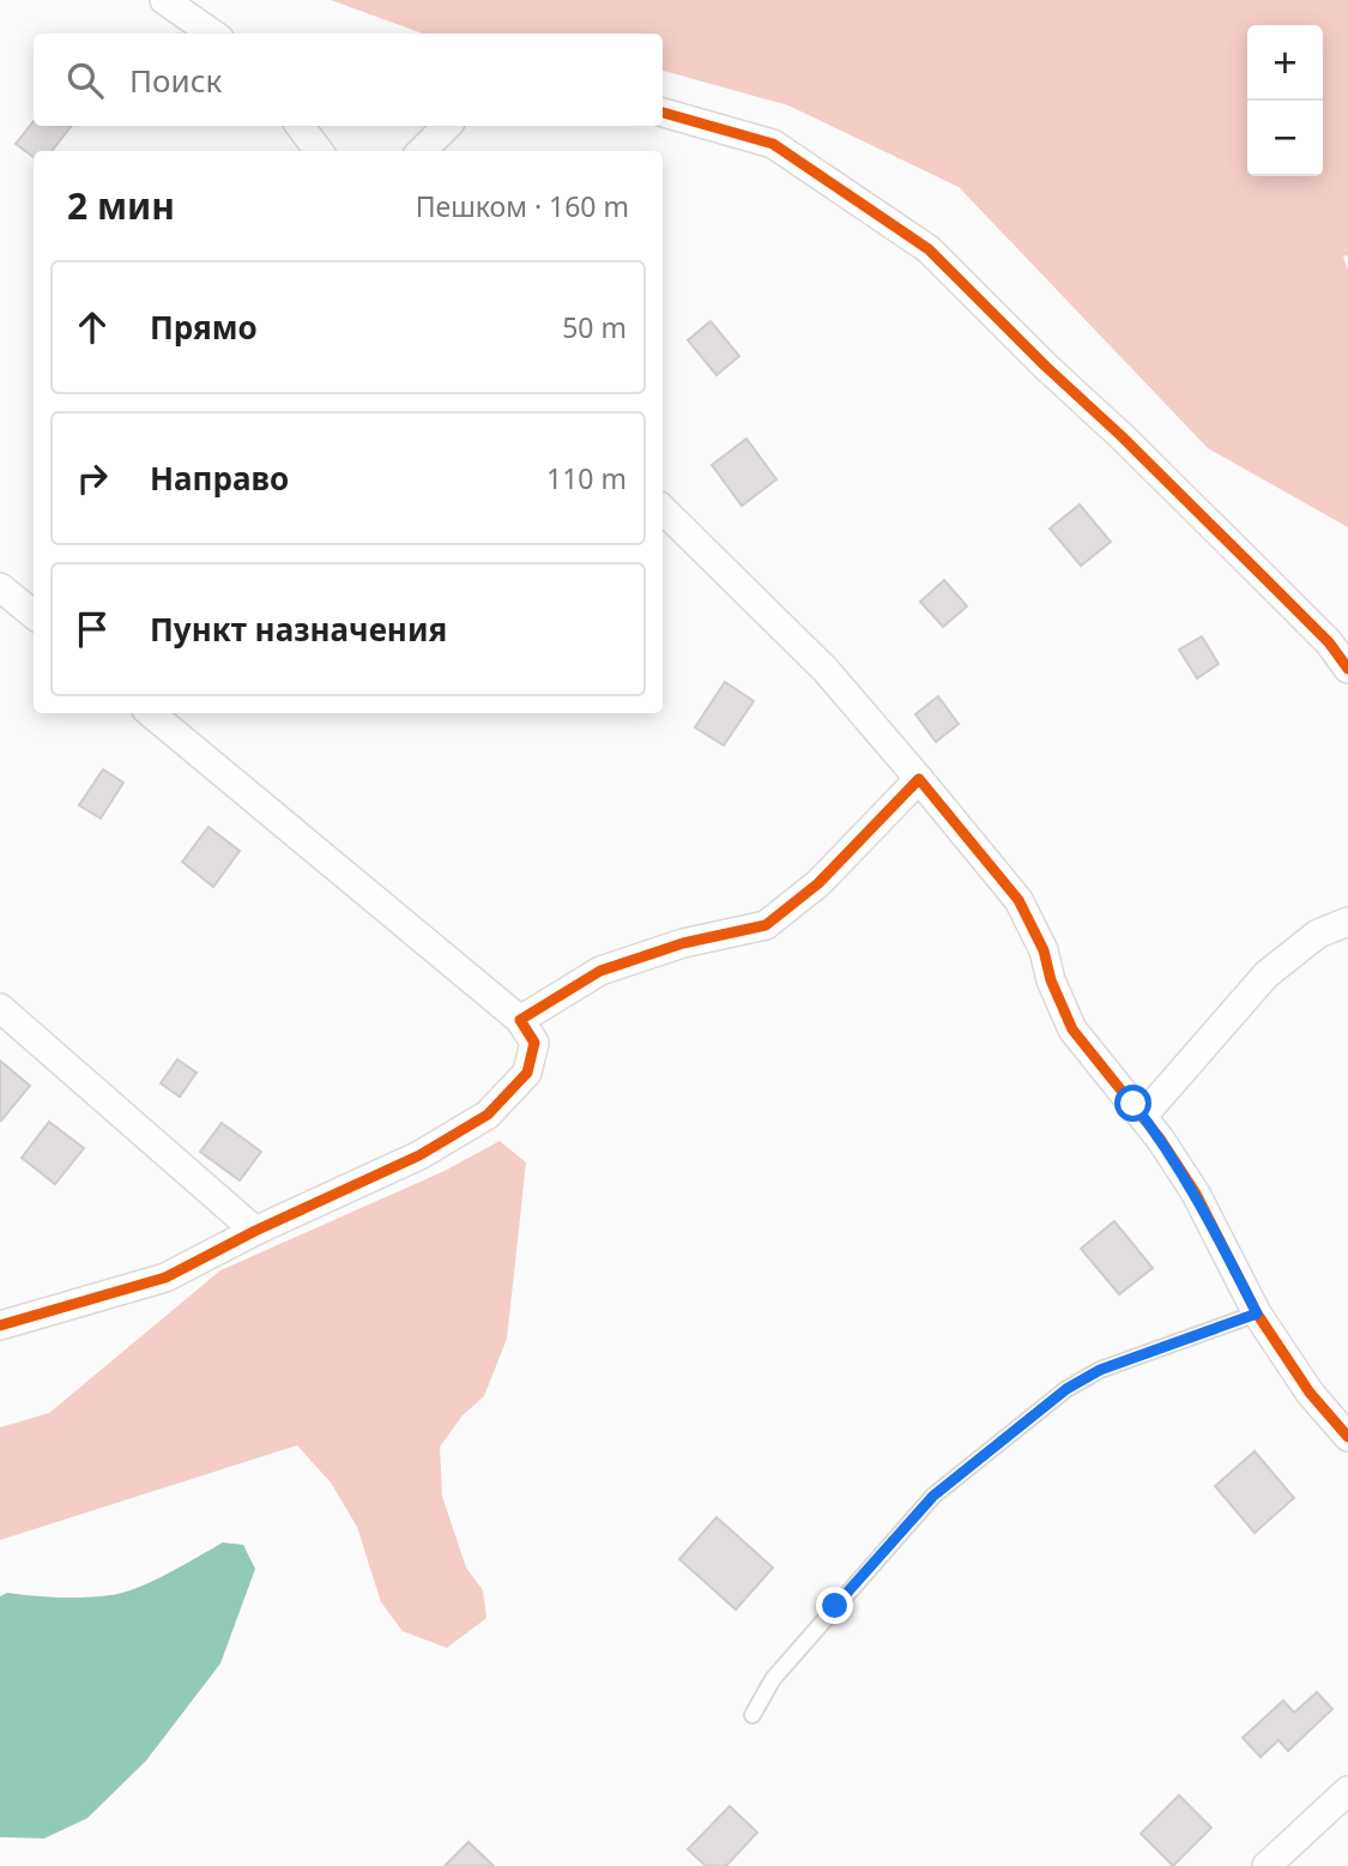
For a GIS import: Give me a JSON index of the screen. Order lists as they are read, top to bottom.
{
  "page": {
    "map_buttons": ["+", "−"],
    "search": "Поиск",
    "heading": ["2 мин", "Пешком · 160 m"],
    "list": [
      ["Прямо", "50 m"],
      ["Направо", "110 m"],
      "Пункт назначения"
    ]
  }
}
